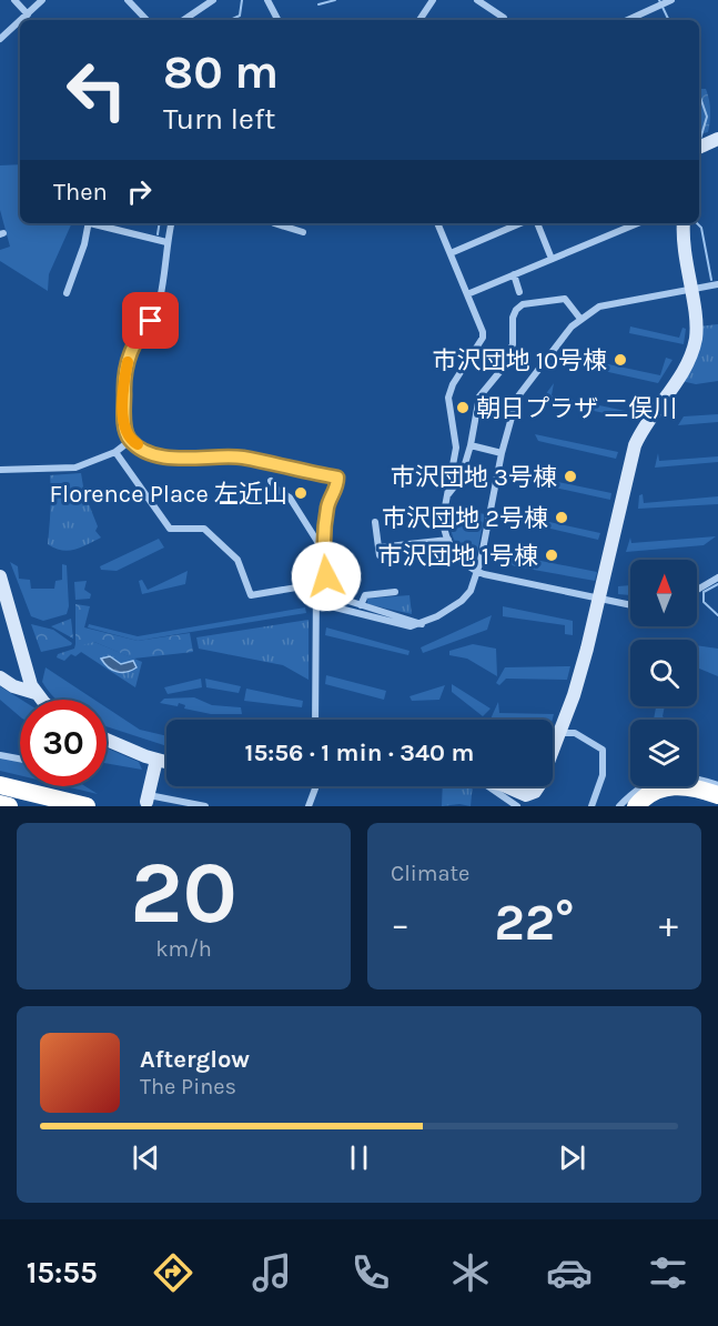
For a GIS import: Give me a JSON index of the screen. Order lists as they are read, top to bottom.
{
  "places": [
    "市沢団地 10号棟",
    "朝日プラザ 二俣川",
    "市沢団地 3号棟",
    "Florence Place 左近山",
    "市沢団地 2号棟",
    "市沢団地 1号棟"
  ],
  "north": "top",
  "page": {
    "turn": ["80 m", "Turn left"],
    "then": "Then",
    "limit": "30",
    "trip": "15:56 · 1 min · 340 m",
    "tile": [
      ["20", "km/h"],
      "Climate"
    ],
    "heat": ["−", "22°", "+"],
    "song": ["Afterglow", "The Pines"],
    "tabs": "15:55"
  }
}
